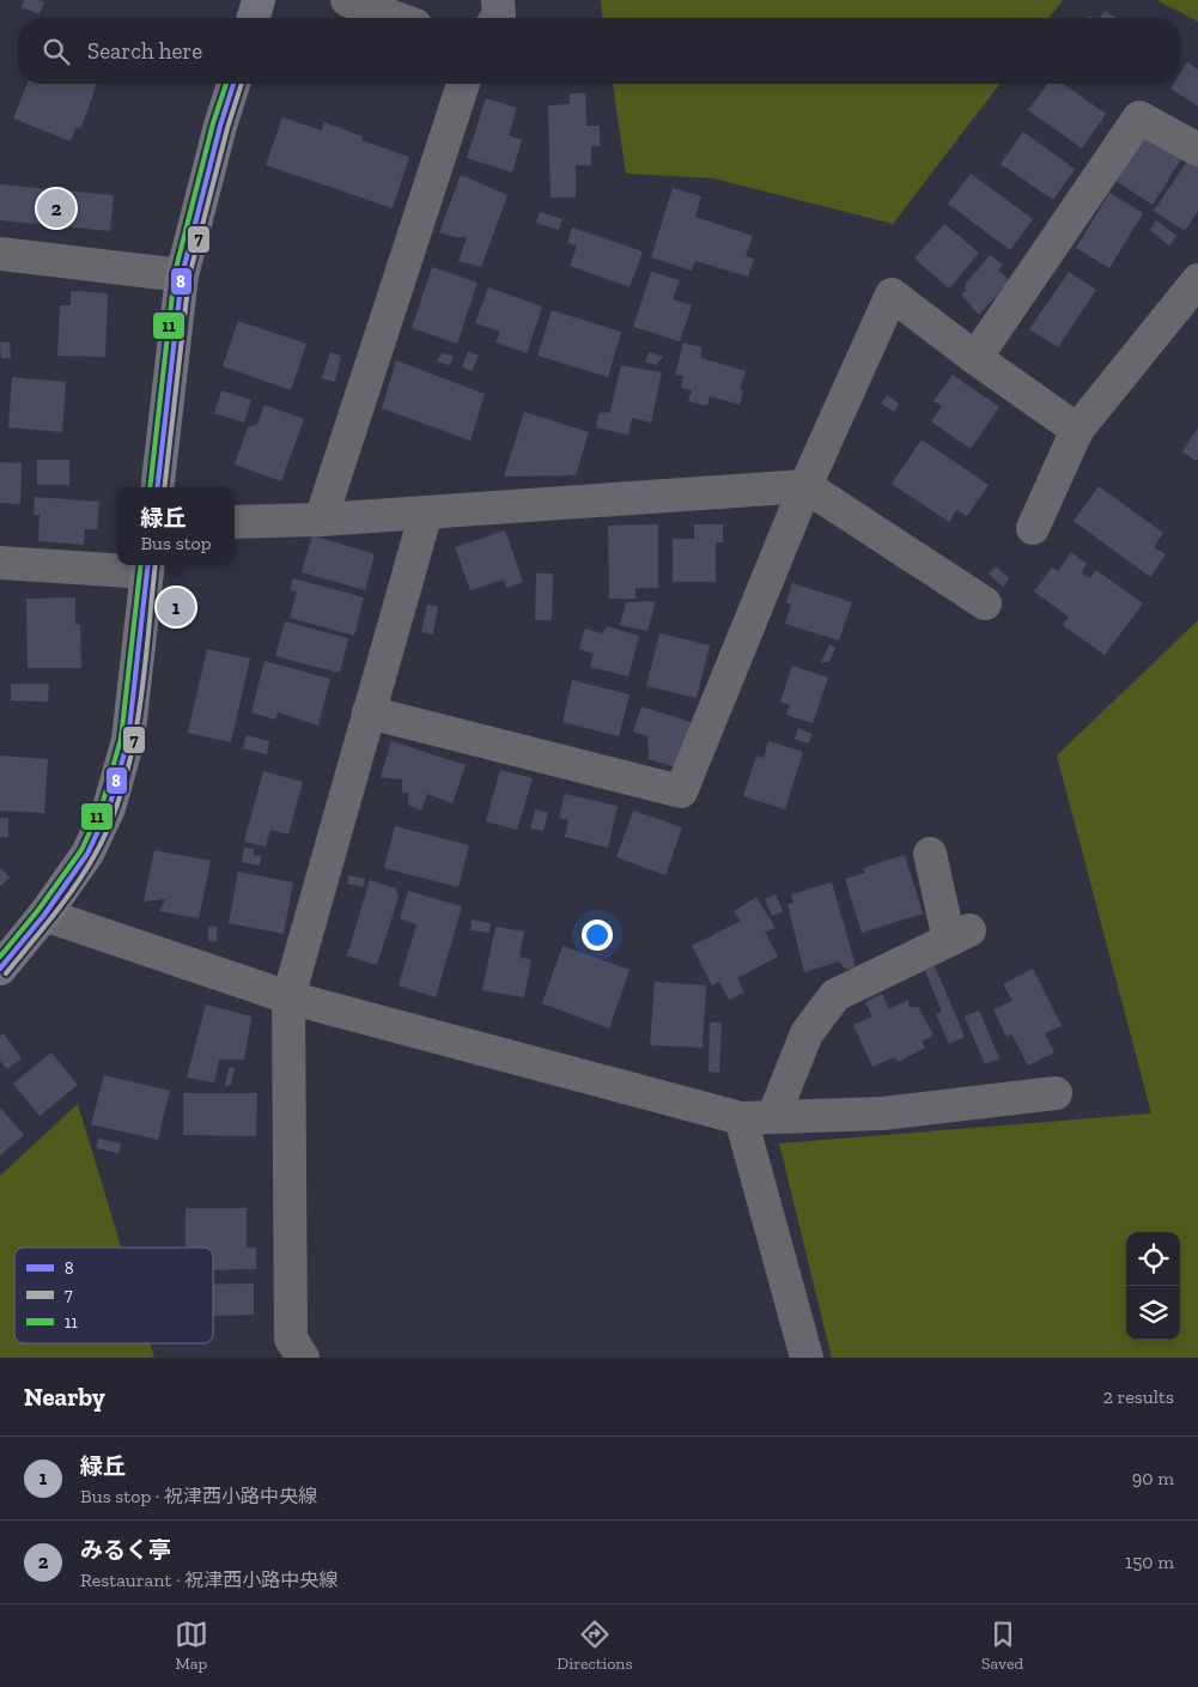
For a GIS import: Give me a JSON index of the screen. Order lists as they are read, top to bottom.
{
  "lines": ["transit line 8", "transit line 7", "transit line 11"],
  "legend": ["8", "7", "11"],
  "page": {
    "search": "Search here",
    "pins": ["2", "1"],
    "popup": ["緑丘", "Bus stop"],
    "heading": ["Nearby", "2 results"],
    "list": [
      {
        "mark": "1",
        "name": "緑丘",
        "note": "Bus stop · 祝津西小路中央線",
        "value": "90 m"
      },
      {
        "mark": "2",
        "name": "みるく亭",
        "note": "Restaurant · 祝津西小路中央線",
        "value": "150 m"
      }
    ],
    "nav": ["Map", "Directions", "Saved"]
  }
}
